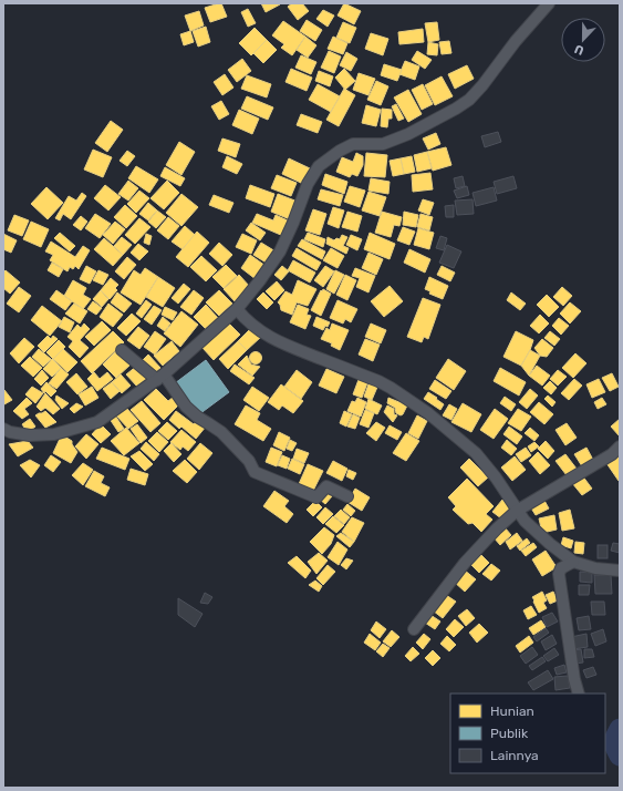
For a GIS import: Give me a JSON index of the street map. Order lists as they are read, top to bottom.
{
  "legend": ["Hunian", "Publik", "Lainnya"],
  "north": "bottom"
}
